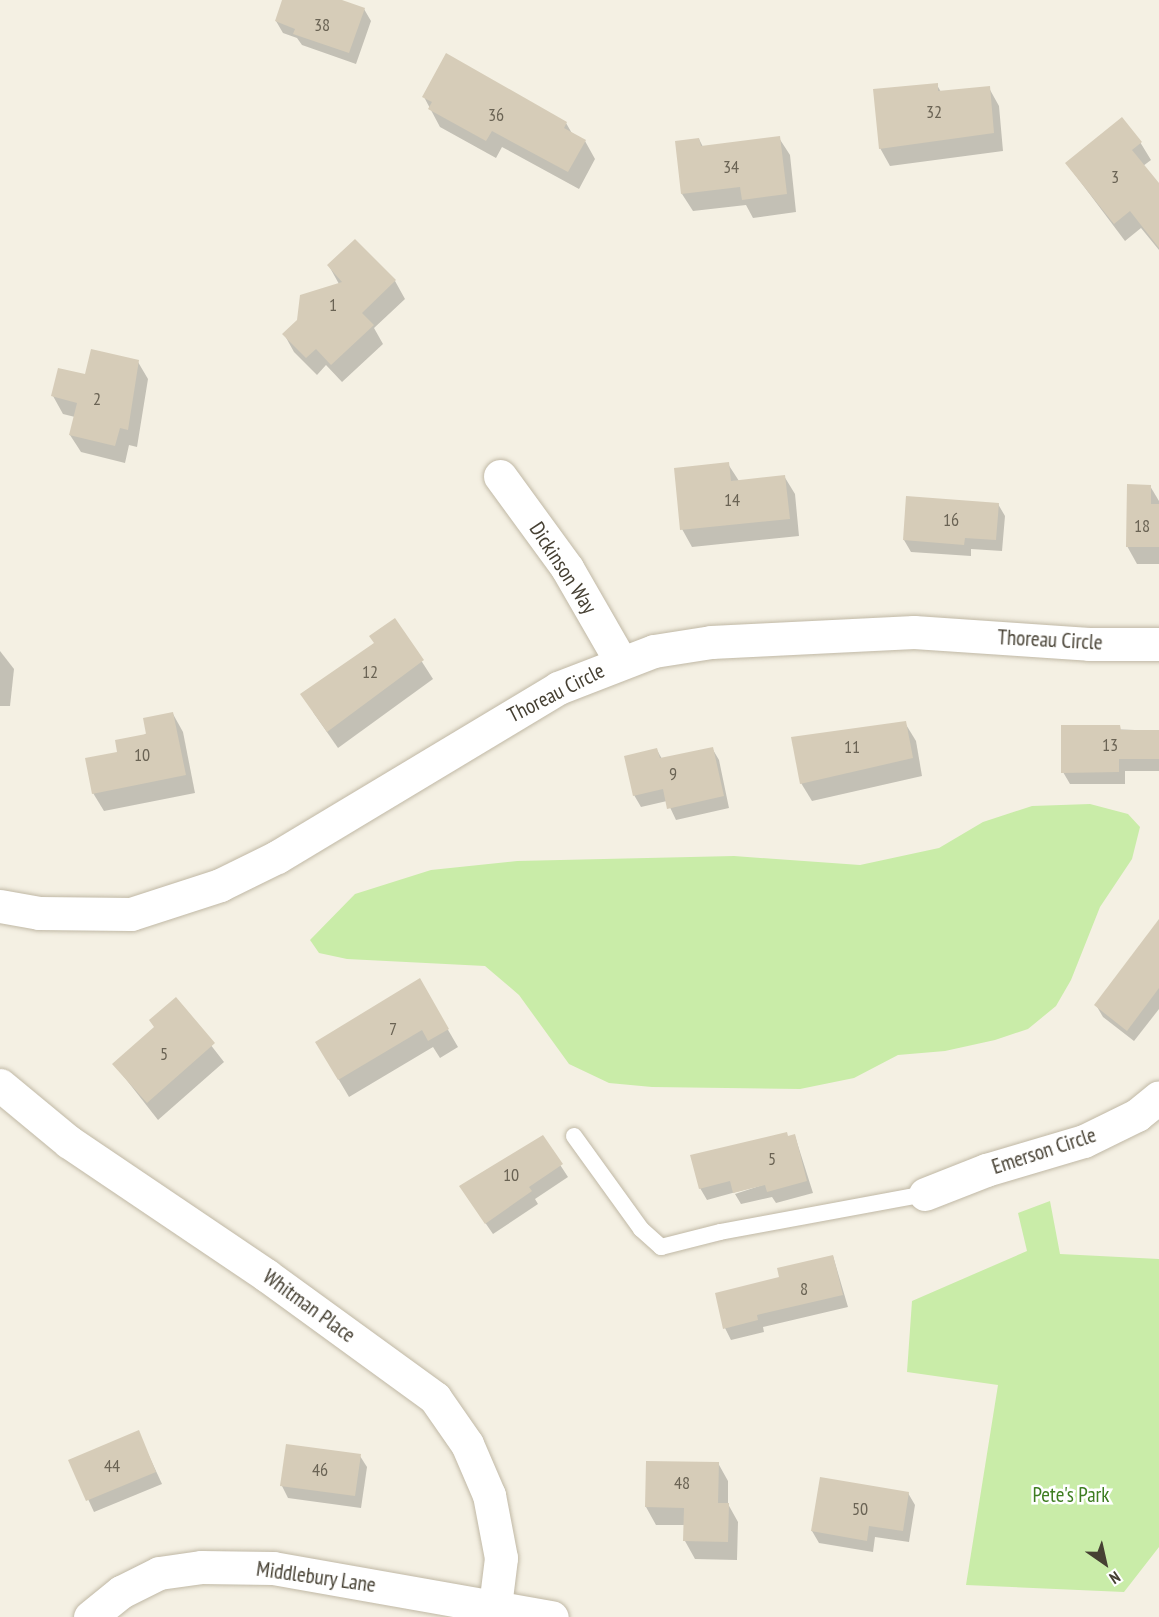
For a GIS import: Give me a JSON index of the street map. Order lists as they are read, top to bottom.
{
  "streets": {
    "street": [
      "Dickinson Way",
      "Thoreau Circle",
      "Emerson Circle",
      "Whitman Place",
      "Middlebury Lane"
    ]
  },
  "crossings": [
    ["Dickinson Way", "Thoreau Circle"],
    ["Whitman Place", "Middlebury Lane"]
  ],
  "parks": ["Pete's Park"],
  "house_numbers": [
    "38",
    "32",
    "36",
    "34",
    "3",
    "1",
    "2",
    "14",
    "16",
    "18",
    "12",
    "13",
    "11",
    "10",
    "9",
    "7",
    "5",
    "5",
    "10",
    "8",
    "44",
    "46",
    "48",
    "50"
  ],
  "north": "bottom right"
}
